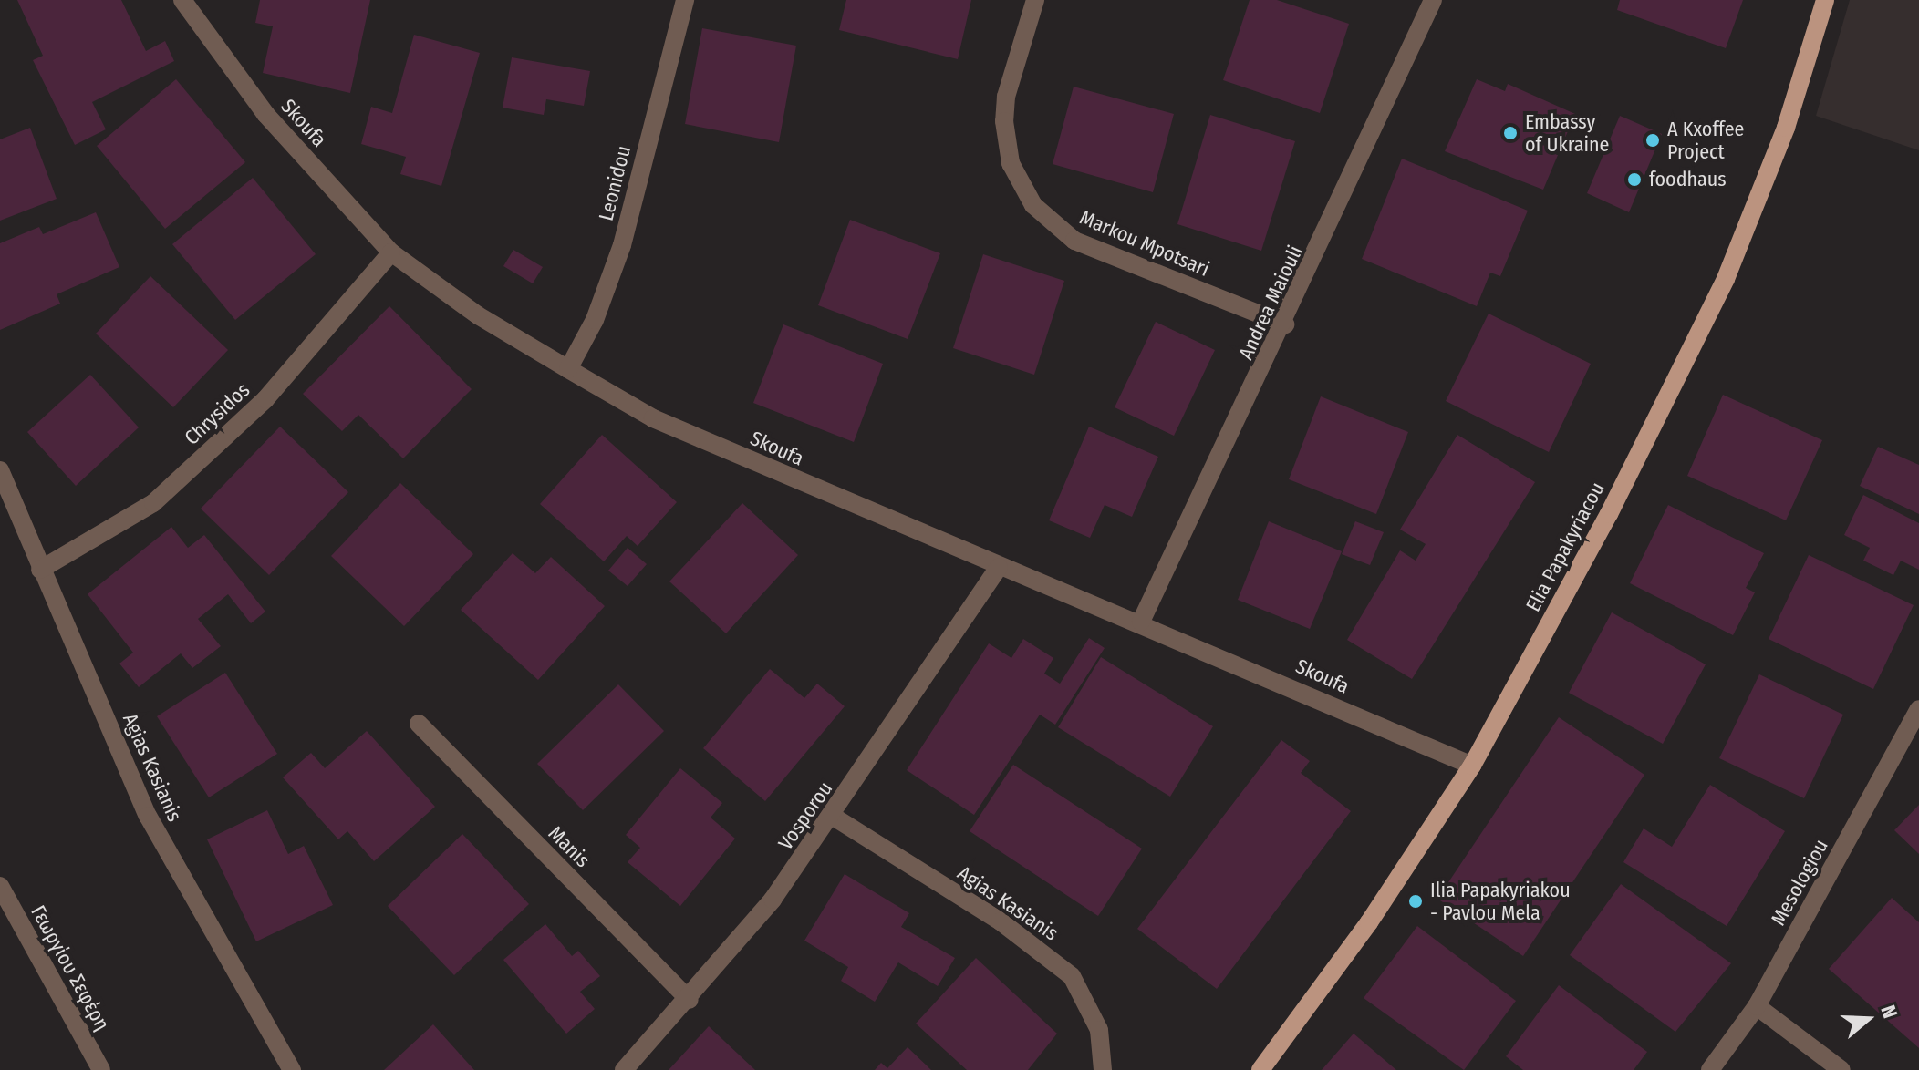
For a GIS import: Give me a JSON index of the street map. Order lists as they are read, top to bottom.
{
  "streets": {
    "main road": ["Elia Papakyriacou"],
    "street": [
      "Skoufa",
      "Leonidou",
      "Markou Mpotsari",
      "Andrea Maiouli",
      "Chrysidos",
      "Agias Kasianis",
      "Vosporou",
      "Manis",
      "Mesologiou",
      "Γεωργίου Σεφέρη"
    ]
  },
  "crossings": [
    ["Skoufa", "Leonidou"],
    ["Skoufa", "Andrea Maiouli"],
    ["Skoufa", "Chrysidos"],
    ["Skoufa", "Elia Papakyriacou"],
    ["Skoufa", "Vosporou"],
    ["Markou Mpotsari", "Andrea Maiouli"],
    ["Chrysidos", "Agias Kasianis"],
    ["Agias Kasianis", "Vosporou"],
    ["Vosporou", "Manis"]
  ],
  "places": [
    "Embassy of Ukraine",
    "A Kxoffee Project",
    "foodhaus",
    "Ilia Papakyriakou - Pavlou Mela"
  ],
  "north": "right"
}
